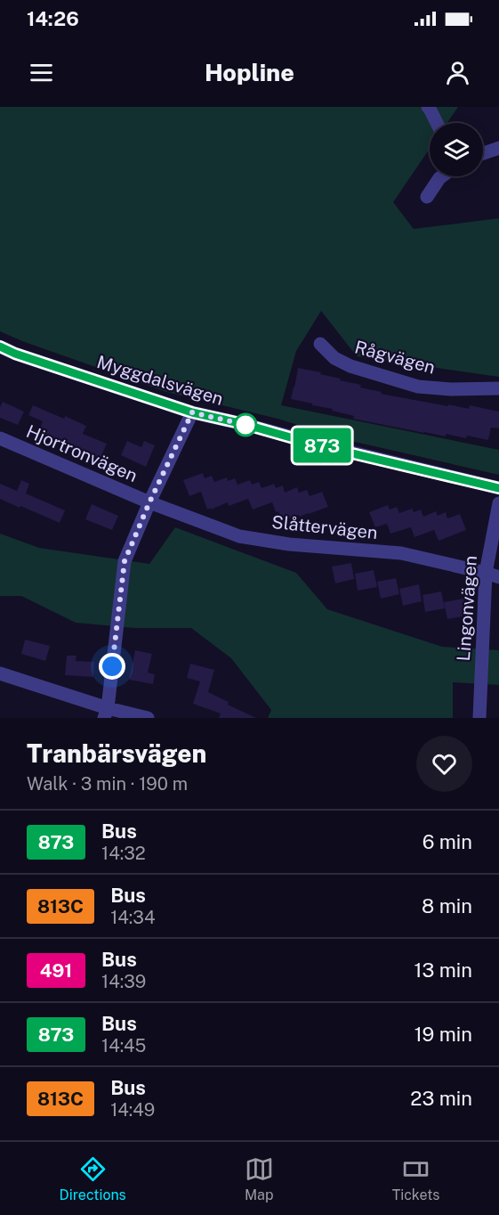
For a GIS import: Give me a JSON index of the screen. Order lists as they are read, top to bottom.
{
  "streets": {
    "street": [
      "Rågvägen",
      "Myggdalsvägen",
      "Hjortronvägen",
      "Slåttervägen",
      "Lingonvägen"
    ]
  },
  "crossings": [
    ["Hjortronvägen", "Slåttervägen"],
    ["Slåttervägen", "Lingonvägen"]
  ],
  "lines": ["bus line 873"],
  "page": {
    "status": "14:26",
    "header": "Hopline",
    "on_map": "873",
    "heading": ["Tranbärsvägen", "Walk · 3 min · 190 m"],
    "list": [
      {
        "mark": "873",
        "name": "Bus",
        "note": "14:32",
        "value": "6 min"
      },
      {
        "mark": "813C",
        "name": "Bus",
        "note": "14:34",
        "value": "8 min"
      },
      {
        "mark": "491",
        "name": "Bus",
        "note": "14:39",
        "value": "13 min"
      },
      {
        "mark": "873",
        "name": "Bus",
        "note": "14:45",
        "value": "19 min"
      },
      {
        "mark": "813C",
        "name": "Bus",
        "note": "14:49",
        "value": "23 min"
      }
    ],
    "tabs": ["Directions", "Map", "Tickets"]
  }
}
